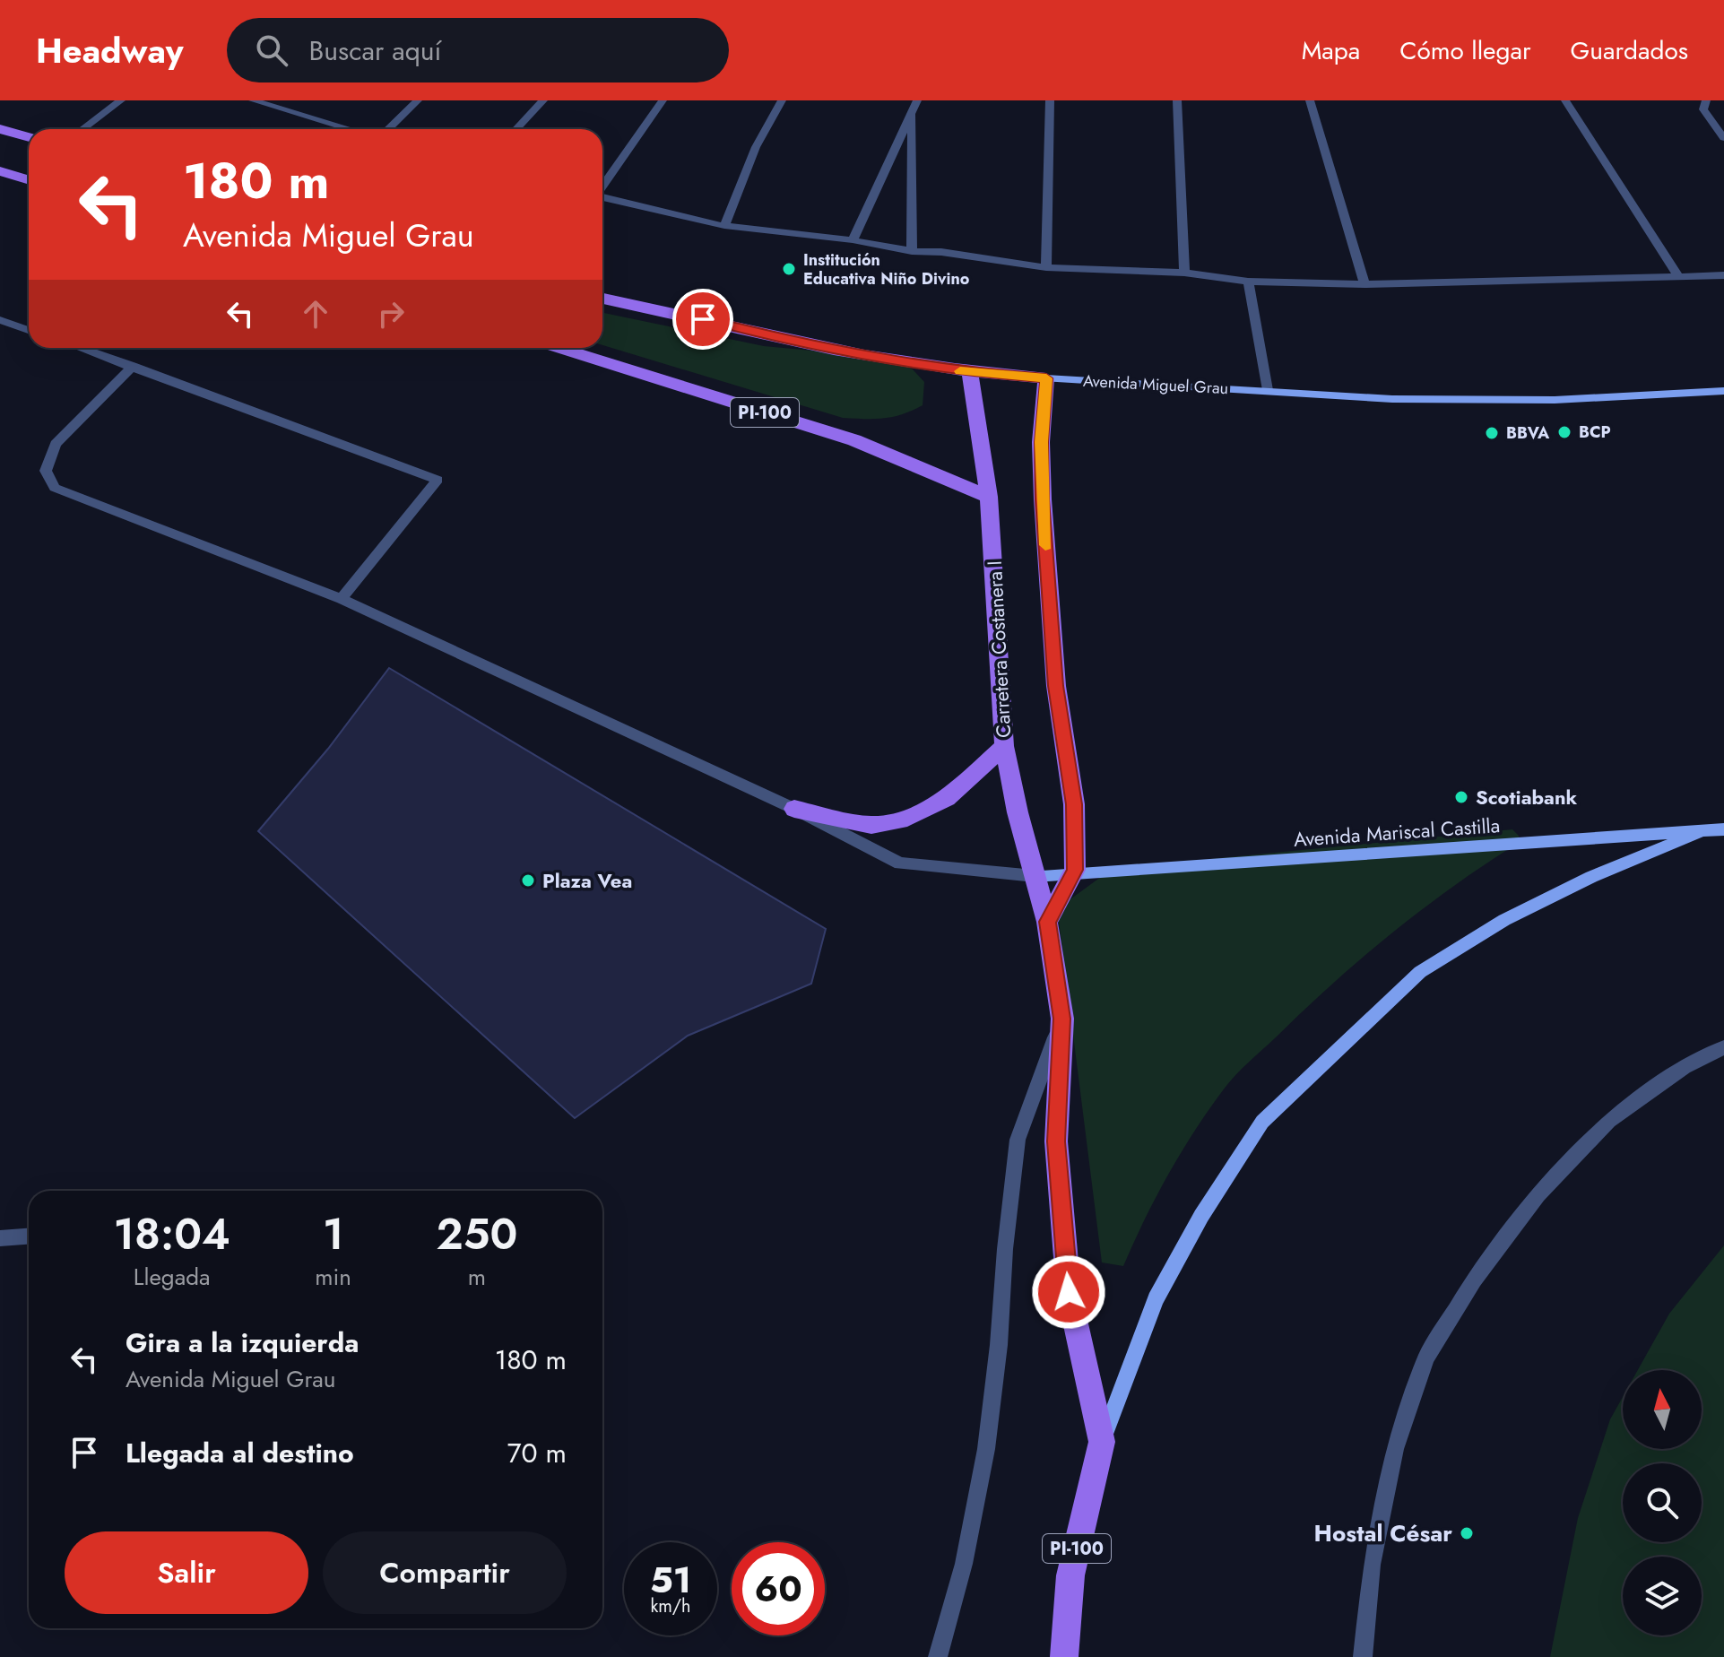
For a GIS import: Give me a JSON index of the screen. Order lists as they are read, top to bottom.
{
  "streets": {
    "main road": [
      "Avenida Miguel Grau",
      "PI-100",
      "Carretera Costanera I",
      "Avenida Mariscal Castilla"
    ]
  },
  "crossings": [
    ["Avenida Miguel Grau", "Carretera Costanera I"],
    ["PI-100", "Carretera Costanera I"],
    ["Carretera Costanera I", "Avenida Mariscal Castilla"]
  ],
  "places": [
    "Institución Educativa Niño Divino",
    "BCP",
    "BBVA",
    "Scotiabank",
    "Plaza Vea",
    "Hostal César"
  ],
  "north": "top",
  "page": {
    "header": "Headway",
    "search": "Buscar aquí",
    "nav": ["Mapa", "Cómo llegar", "Guardados"],
    "turn": ["180 m", "Avenida Miguel Grau"],
    "eta": [
      "18:04",
      "Llegada",
      "1",
      "min",
      "250",
      "m"
    ],
    "list": [
      {
        "name": "Gira a la izquierda",
        "note": "Avenida Miguel Grau",
        "value": "180 m"
      },
      {
        "name": "Llegada al destino",
        "value": "70 m"
      }
    ],
    "buttons": ["Salir", "Compartir"],
    "speed": "51 km/h",
    "limit": "60"
  }
}
